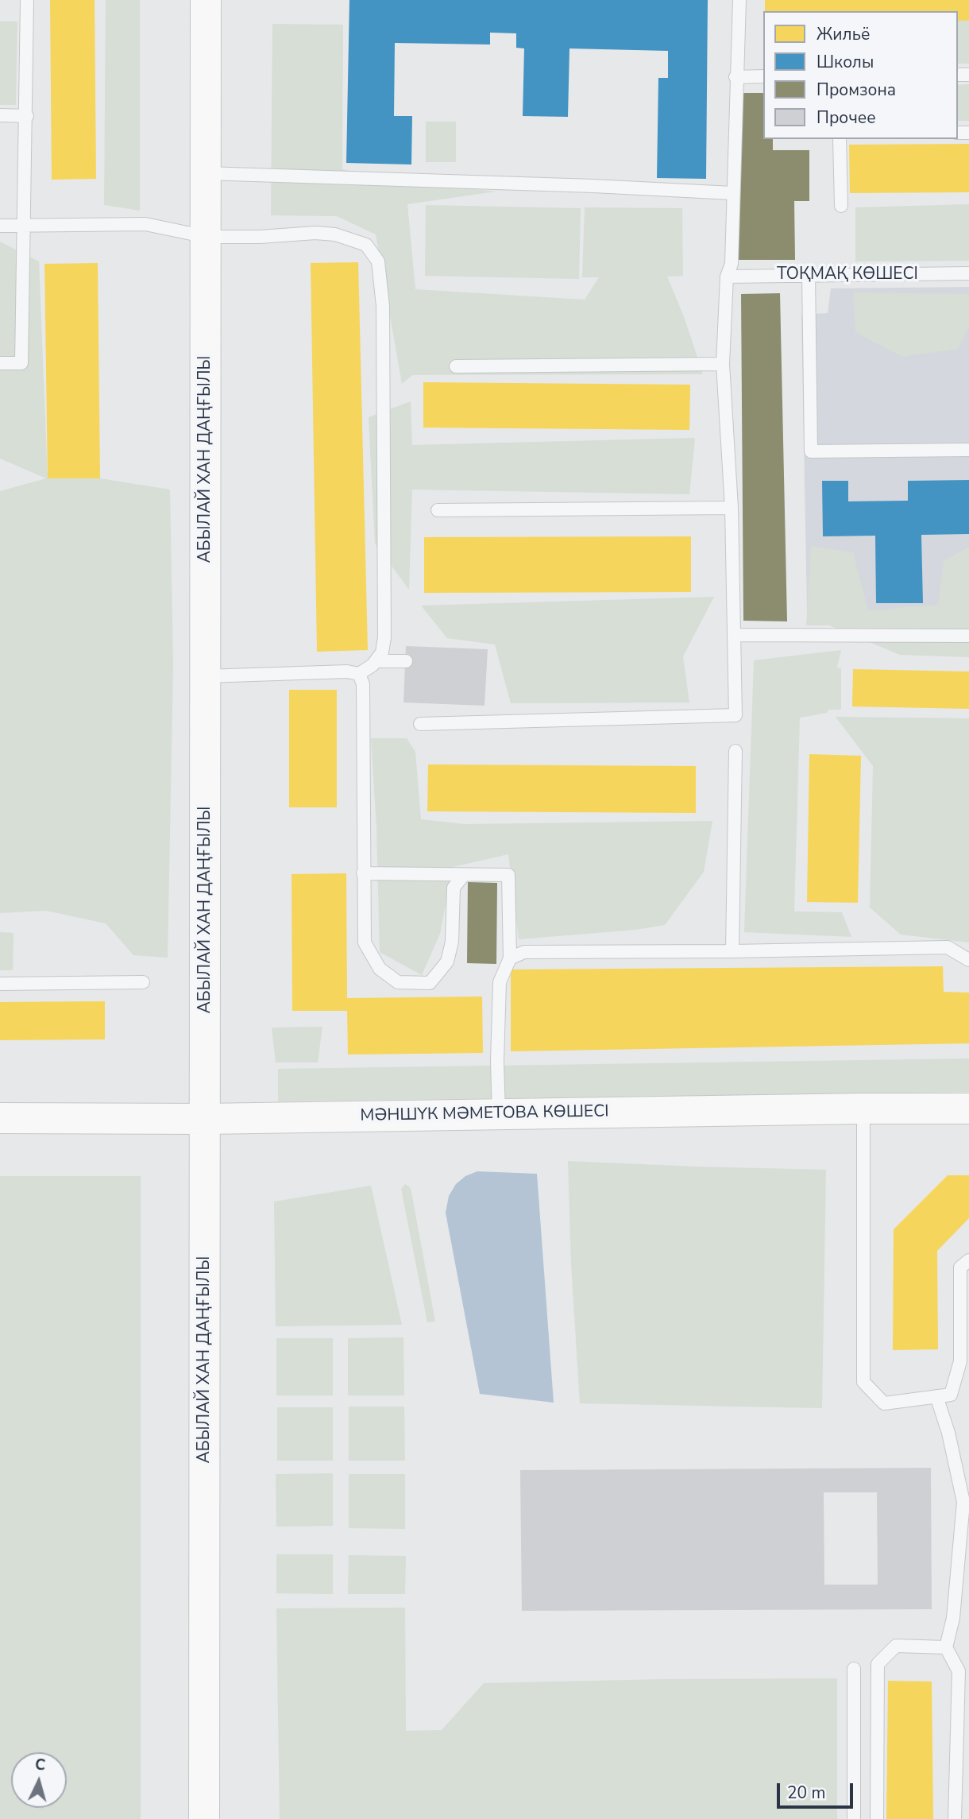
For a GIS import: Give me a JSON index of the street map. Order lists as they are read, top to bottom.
{
  "streets": {
    "street": ["АБЫЛАЙ ХАН ДАҢҒЫЛЫ", "МӘНШҮК МӘМЕТОВА КӨШЕСІ"],
    "lane": ["ТОҚМАҚ КӨШЕСІ"]
  },
  "crossings": [
    ["АБЫЛАЙ ХАН ДАҢҒЫЛЫ", "МӘНШҮК МӘМЕТОВА КӨШЕСІ"]
  ],
  "legend": [
    "Жильё",
    "Школы",
    "Промзона",
    "Прочее"
  ],
  "scale_bar": "20 m",
  "north": "top"
}
